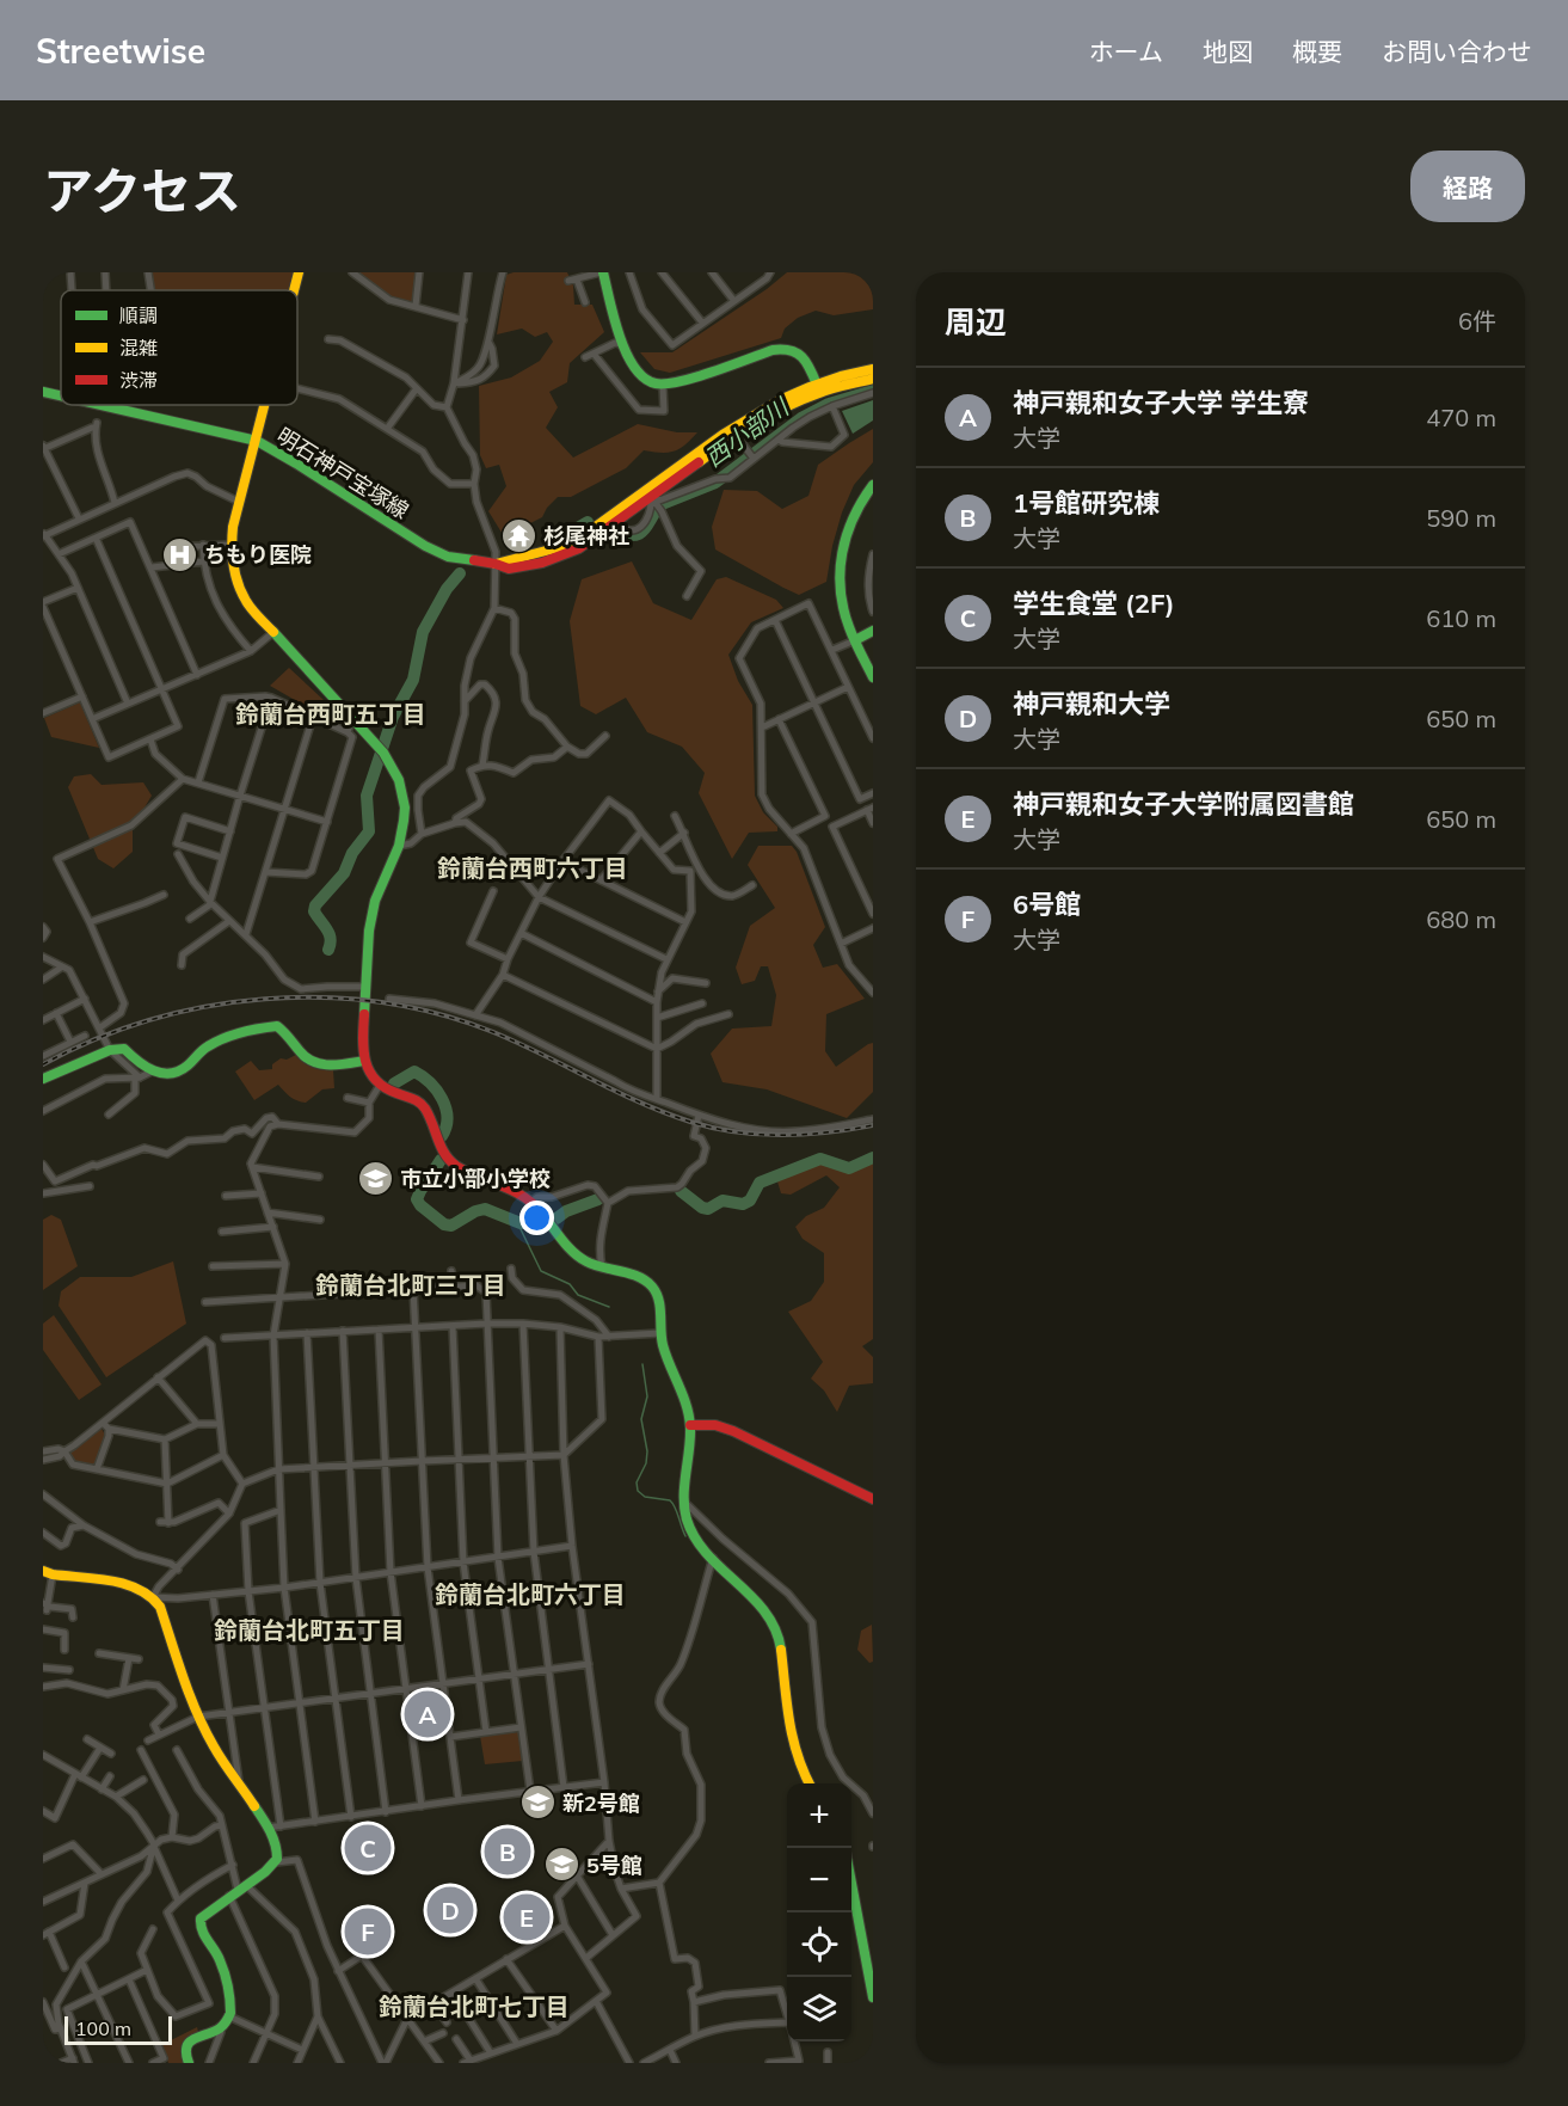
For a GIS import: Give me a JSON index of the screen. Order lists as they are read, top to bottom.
{
  "streets": {
    "main road": ["明石神戸宝塚線"]
  },
  "districts": [
    "鈴蘭台西町五丁目",
    "鈴蘭台西町六丁目",
    "鈴蘭台北町三丁目",
    "鈴蘭台北町六丁目",
    "鈴蘭台北町五丁目",
    "鈴蘭台北町七丁目"
  ],
  "water": ["西小部川"],
  "places": {
    "temple": ["杉尾神社"],
    "hospital": ["ちもり医院"],
    "school or university": ["市立小部小学校", "新2号館", "5号館"]
  },
  "legend": ["順調", "混雑", "渋滞"],
  "scale_bar": "100 m",
  "page": {
    "header": "Streetwise",
    "nav": [
      "ホーム",
      "地図",
      "概要",
      "お問い合わせ"
    ],
    "title": "アクセス",
    "buttons": "経路",
    "heading": ["周辺", "6件"],
    "list": [
      {
        "mark": "A",
        "name": "神戸親和女子大学 学生寮",
        "note": "大学",
        "value": "470 m"
      },
      {
        "mark": "B",
        "name": "1号館研究棟",
        "note": "大学",
        "value": "590 m"
      },
      {
        "mark": "C",
        "name": "学生食堂 (2F)",
        "note": "大学",
        "value": "610 m"
      },
      {
        "mark": "D",
        "name": "神戸親和大学",
        "note": "大学",
        "value": "650 m"
      },
      {
        "mark": "E",
        "name": "神戸親和女子大学附属図書館",
        "note": "大学",
        "value": "650 m"
      },
      {
        "mark": "F",
        "name": "6号館",
        "note": "大学",
        "value": "680 m"
      }
    ],
    "pins": [
      "A",
      "C",
      "B",
      "D",
      "E",
      "F"
    ],
    "map_buttons": ["+", "−"],
    "scale": "100 m"
  }
}
